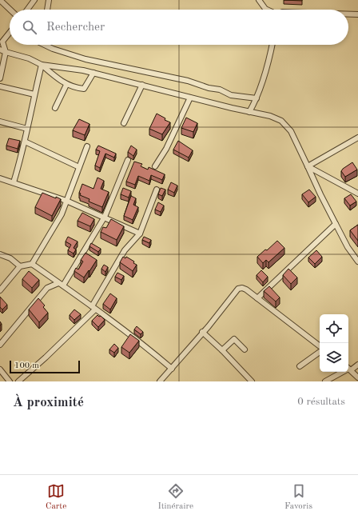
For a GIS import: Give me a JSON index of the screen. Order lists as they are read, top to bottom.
{
  "scale_bar": "100 m",
  "page": {
    "search": "Rechercher",
    "scale": "100 m",
    "heading": ["À proximité", "0 résultats"],
    "nav": ["Carte", "Itinéraire", "Favoris"]
  }
}
